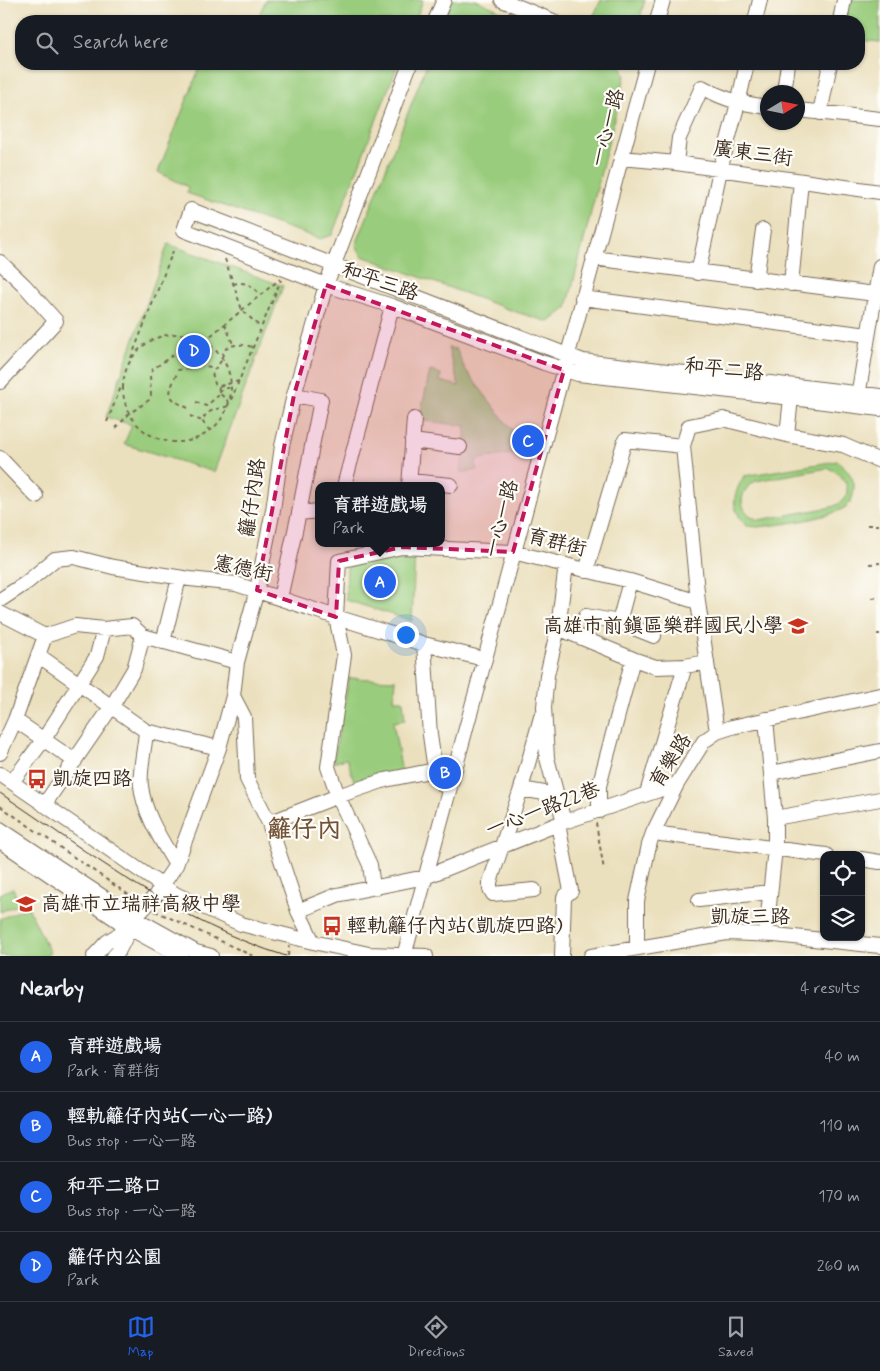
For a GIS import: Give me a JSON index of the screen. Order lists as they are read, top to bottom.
{
  "streets": {
    "street": [
      "一心一路",
      "廣東三街",
      "和平三路",
      "和平二路",
      "籬仔內路",
      "育群街",
      "憲德街",
      "育樂路",
      "一心一路22巷",
      "凱旋三路"
    ]
  },
  "crossings": [
    ["一心一路", "廣東三街"],
    ["一心一路", "和平三路"],
    ["一心一路", "和平二路"],
    ["一心一路", "育群街"],
    ["一心一路", "憲德街"],
    ["一心一路", "一心一路22巷"],
    ["和平三路", "和平二路"],
    ["和平三路", "籬仔內路"],
    ["籬仔內路", "憲德街"],
    ["育群街", "憲德街"],
    ["育群街", "一心一路22巷"],
    ["育樂路", "一心一路22巷"],
    ["育樂路", "凱旋三路"]
  ],
  "districts": ["籬仔內"],
  "places": {
    "school or university": ["高雄市前鎮區樂群國民小學", "高雄市立瑞祥高級中學"],
    "bus stop": ["凱旋四路", "輕軌籬仔內站(凱旋四路)"]
  },
  "north": "right",
  "page": {
    "search": "Search here",
    "pins": [
      "D",
      "C",
      "A",
      "B"
    ],
    "popup": ["育群遊戲場", "Park"],
    "heading": ["Nearby", "4 results"],
    "list": [
      {
        "mark": "A",
        "name": "育群遊戲場",
        "note": "Park · 育群街",
        "value": "40 m"
      },
      {
        "mark": "B",
        "name": "輕軌籬仔內站(一心一路)",
        "note": "Bus stop · 一心一路",
        "value": "110 m"
      },
      {
        "mark": "C",
        "name": "和平二路口",
        "note": "Bus stop · 一心一路",
        "value": "170 m"
      },
      {
        "mark": "D",
        "name": "籬仔內公園",
        "note": "Park",
        "value": "260 m"
      }
    ],
    "nav": ["Map", "Directions", "Saved"]
  }
}
